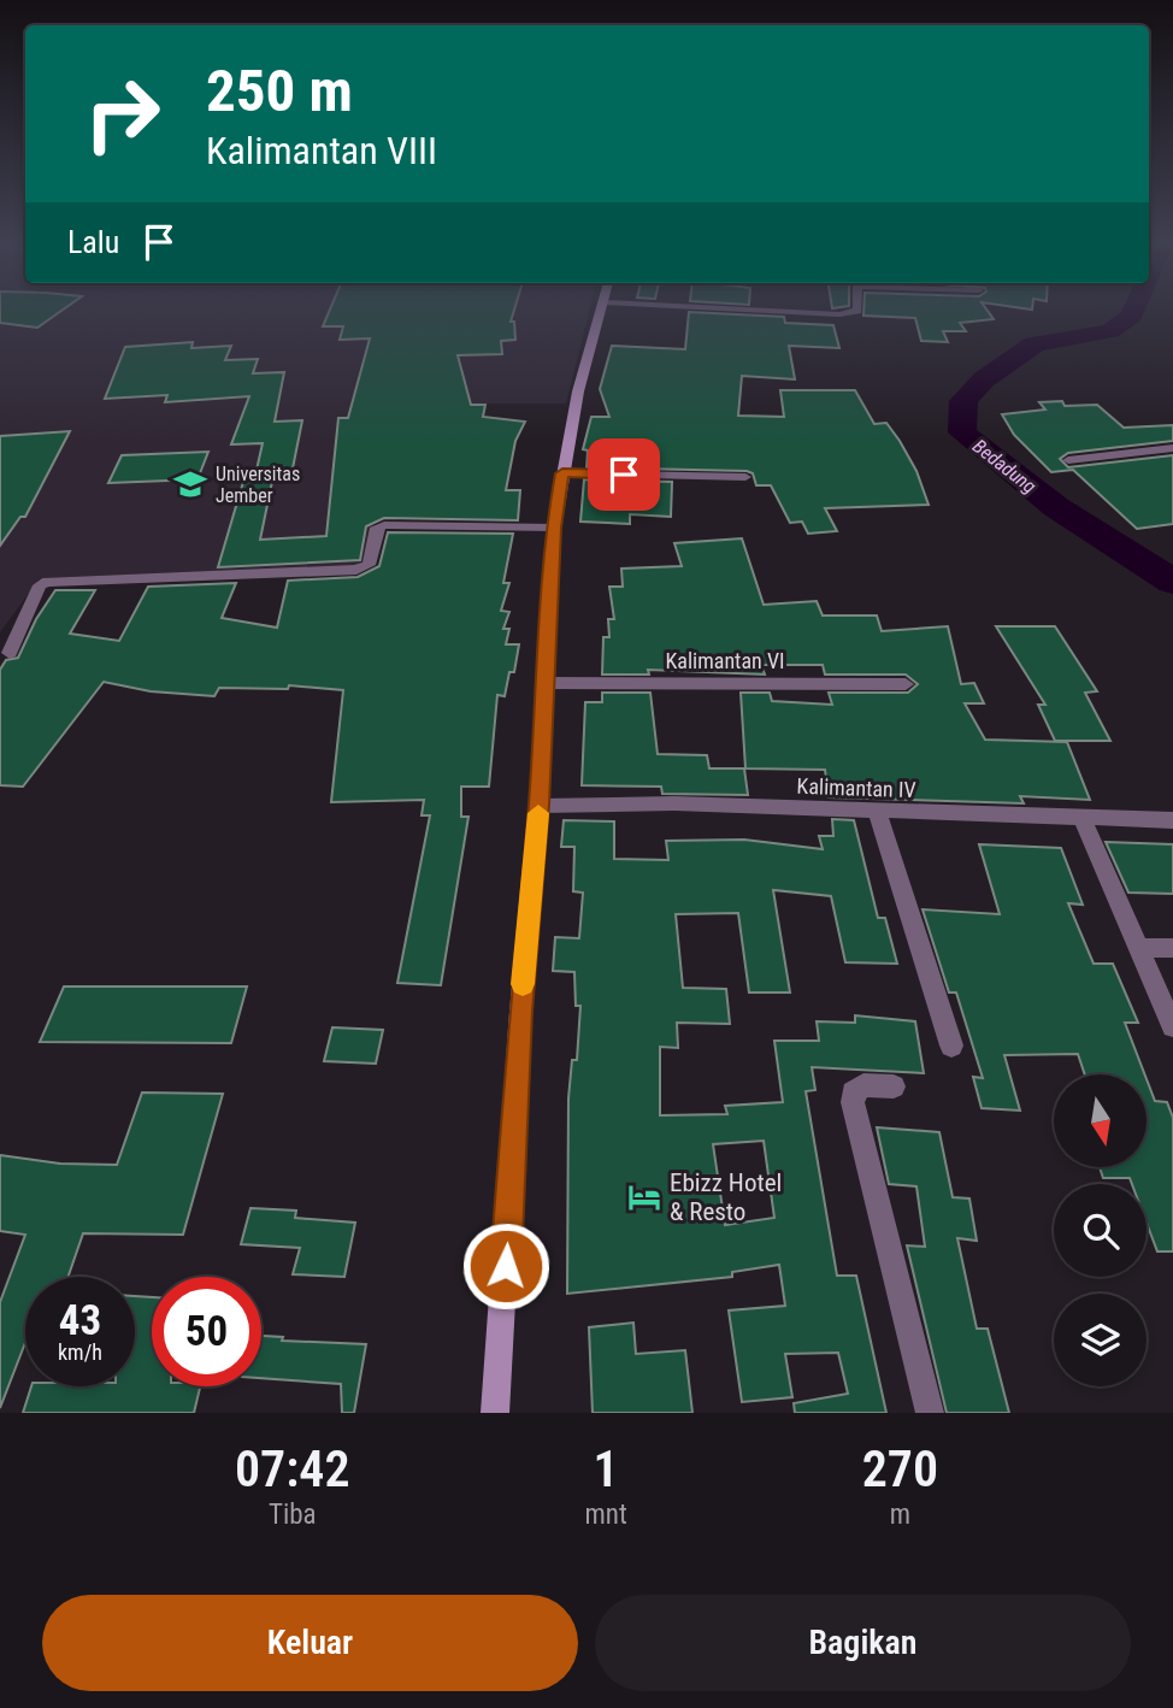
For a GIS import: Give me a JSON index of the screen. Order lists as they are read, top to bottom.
{
  "streets": {
    "street": ["Kalimantan VI", "Kalimantan IV"]
  },
  "water": ["Bedadung"],
  "places": {
    "school or university": ["Universitas Jember"],
    "hotel": ["Ebizz Hotel & Resto"]
  },
  "north": "bottom",
  "page": {
    "turn": ["250 m", "Kalimantan VIII"],
    "then": "Lalu",
    "speed": "43 km/h",
    "limit": "50",
    "eta": [
      "07:42",
      "Tiba",
      "1",
      "mnt",
      "270",
      "m"
    ],
    "buttons": ["Keluar", "Bagikan"]
  }
}
